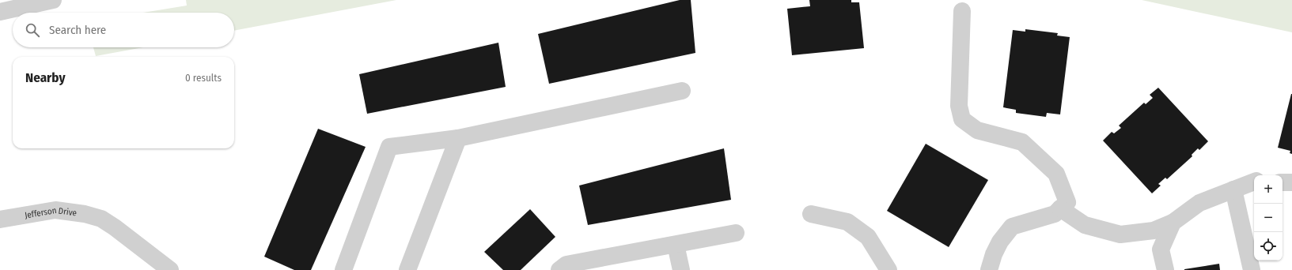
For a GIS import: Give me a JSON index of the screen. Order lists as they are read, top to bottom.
{
  "streets": {
    "street": ["Jefferson Drive"]
  },
  "page": {
    "search": "Search here",
    "heading": ["Nearby", "0 results"],
    "map_buttons": ["+", "−"]
  }
}
